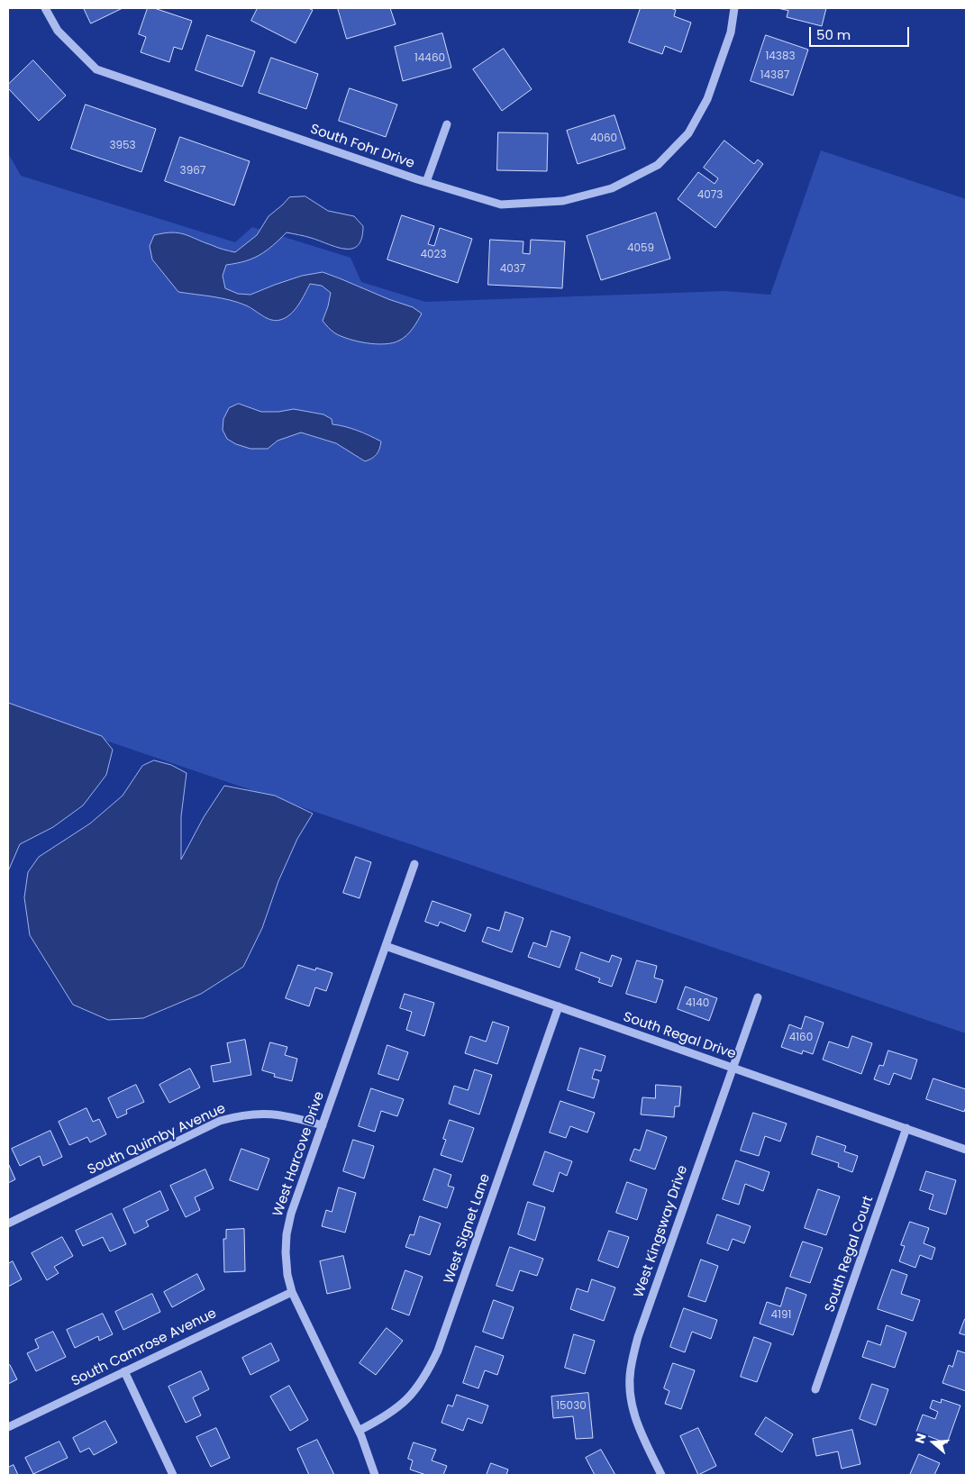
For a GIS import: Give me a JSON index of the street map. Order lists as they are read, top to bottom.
{
  "streets": {
    "street": [
      "South Fohr Drive",
      "South Regal Drive",
      "South Quimby Avenue",
      "West Harcove Drive",
      "West Signet Lane",
      "West Kingsway Drive",
      "South Regal Court",
      "South Camrose Avenue"
    ]
  },
  "crossings": [
    ["South Regal Drive", "West Harcove Drive"],
    ["South Regal Drive", "West Signet Lane"],
    ["South Regal Drive", "West Kingsway Drive"],
    ["South Regal Drive", "South Regal Court"],
    ["South Quimby Avenue", "West Harcove Drive"],
    ["West Harcove Drive", "West Signet Lane"],
    ["West Harcove Drive", "South Camrose Avenue"]
  ],
  "house_numbers": [
    "14383",
    "14460",
    "14387",
    "4060",
    "3953",
    "3967",
    "4073",
    "4059",
    "4023",
    "4037",
    "4140",
    "4160",
    "4191",
    "15030"
  ],
  "scale_bar": "50 m",
  "north": "left"
}
